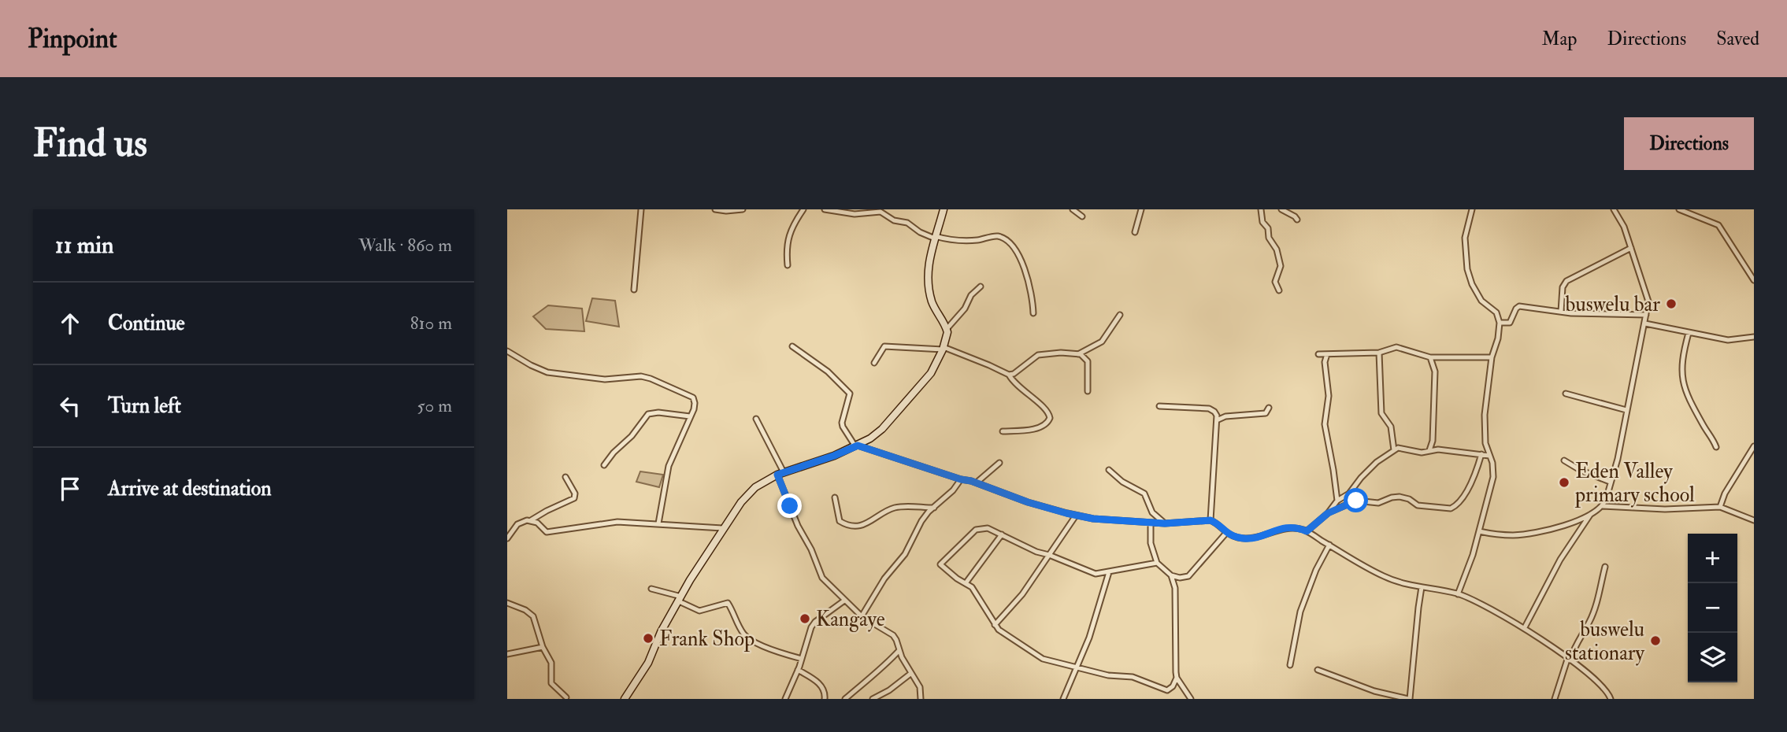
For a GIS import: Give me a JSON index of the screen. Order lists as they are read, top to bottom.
{
  "places": [
    "buswelu bar",
    "Eden Valley primary school",
    "Kangaye",
    "Frank Shop",
    "buswelu stationary"
  ],
  "page": {
    "header": "Pinpoint",
    "nav": ["Map", "Directions", "Saved"],
    "buttons": "Directions",
    "title": "Find us",
    "heading": ["11 min", "Walk · 860 m"],
    "list": [
      ["Continue", "810 m"],
      ["Turn left", "50 m"],
      "Arrive at destination"
    ],
    "map_buttons": ["+", "−"]
  }
}
